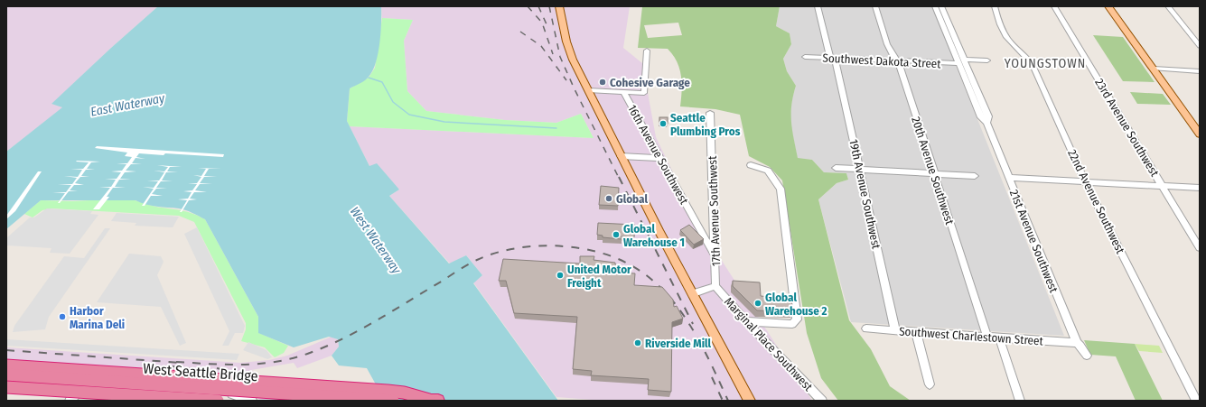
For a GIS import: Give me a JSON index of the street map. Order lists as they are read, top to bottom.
{
  "streets": {
    "highway": ["West Seattle Bridge"],
    "street": [
      "Southwest Dakota Street",
      "23rd Avenue Southwest",
      "16th Avenue Southwest",
      "20th Avenue Southwest",
      "19th Avenue Southwest",
      "22nd Avenue Southwest",
      "17th Avenue Southwest",
      "21st Avenue Southwest",
      "Southwest Charlestown Street",
      "Marginal Place Southwest"
    ]
  },
  "crossings": [
    ["Southwest Dakota Street", "20th Avenue Southwest"],
    ["Southwest Dakota Street", "19th Avenue Southwest"],
    ["Southwest Dakota Street", "21st Avenue Southwest"],
    ["16th Avenue Southwest", "17th Avenue Southwest"],
    ["20th Avenue Southwest", "Southwest Charlestown Street"],
    ["19th Avenue Southwest", "Southwest Charlestown Street"],
    ["17th Avenue Southwest", "Marginal Place Southwest"],
    ["21st Avenue Southwest", "Southwest Charlestown Street"]
  ],
  "districts": ["YOUNGSTOWN"],
  "water": ["East Waterway", "West Waterway"],
  "places": [
    "Cohesive Garage",
    "Seattle Plumbing Pros",
    "Global",
    "Global Warehouse 1",
    "United Motor Freight",
    "Global Warehouse 2",
    "Harbor Marina Deli",
    "Riverside Mill"
  ]
}
